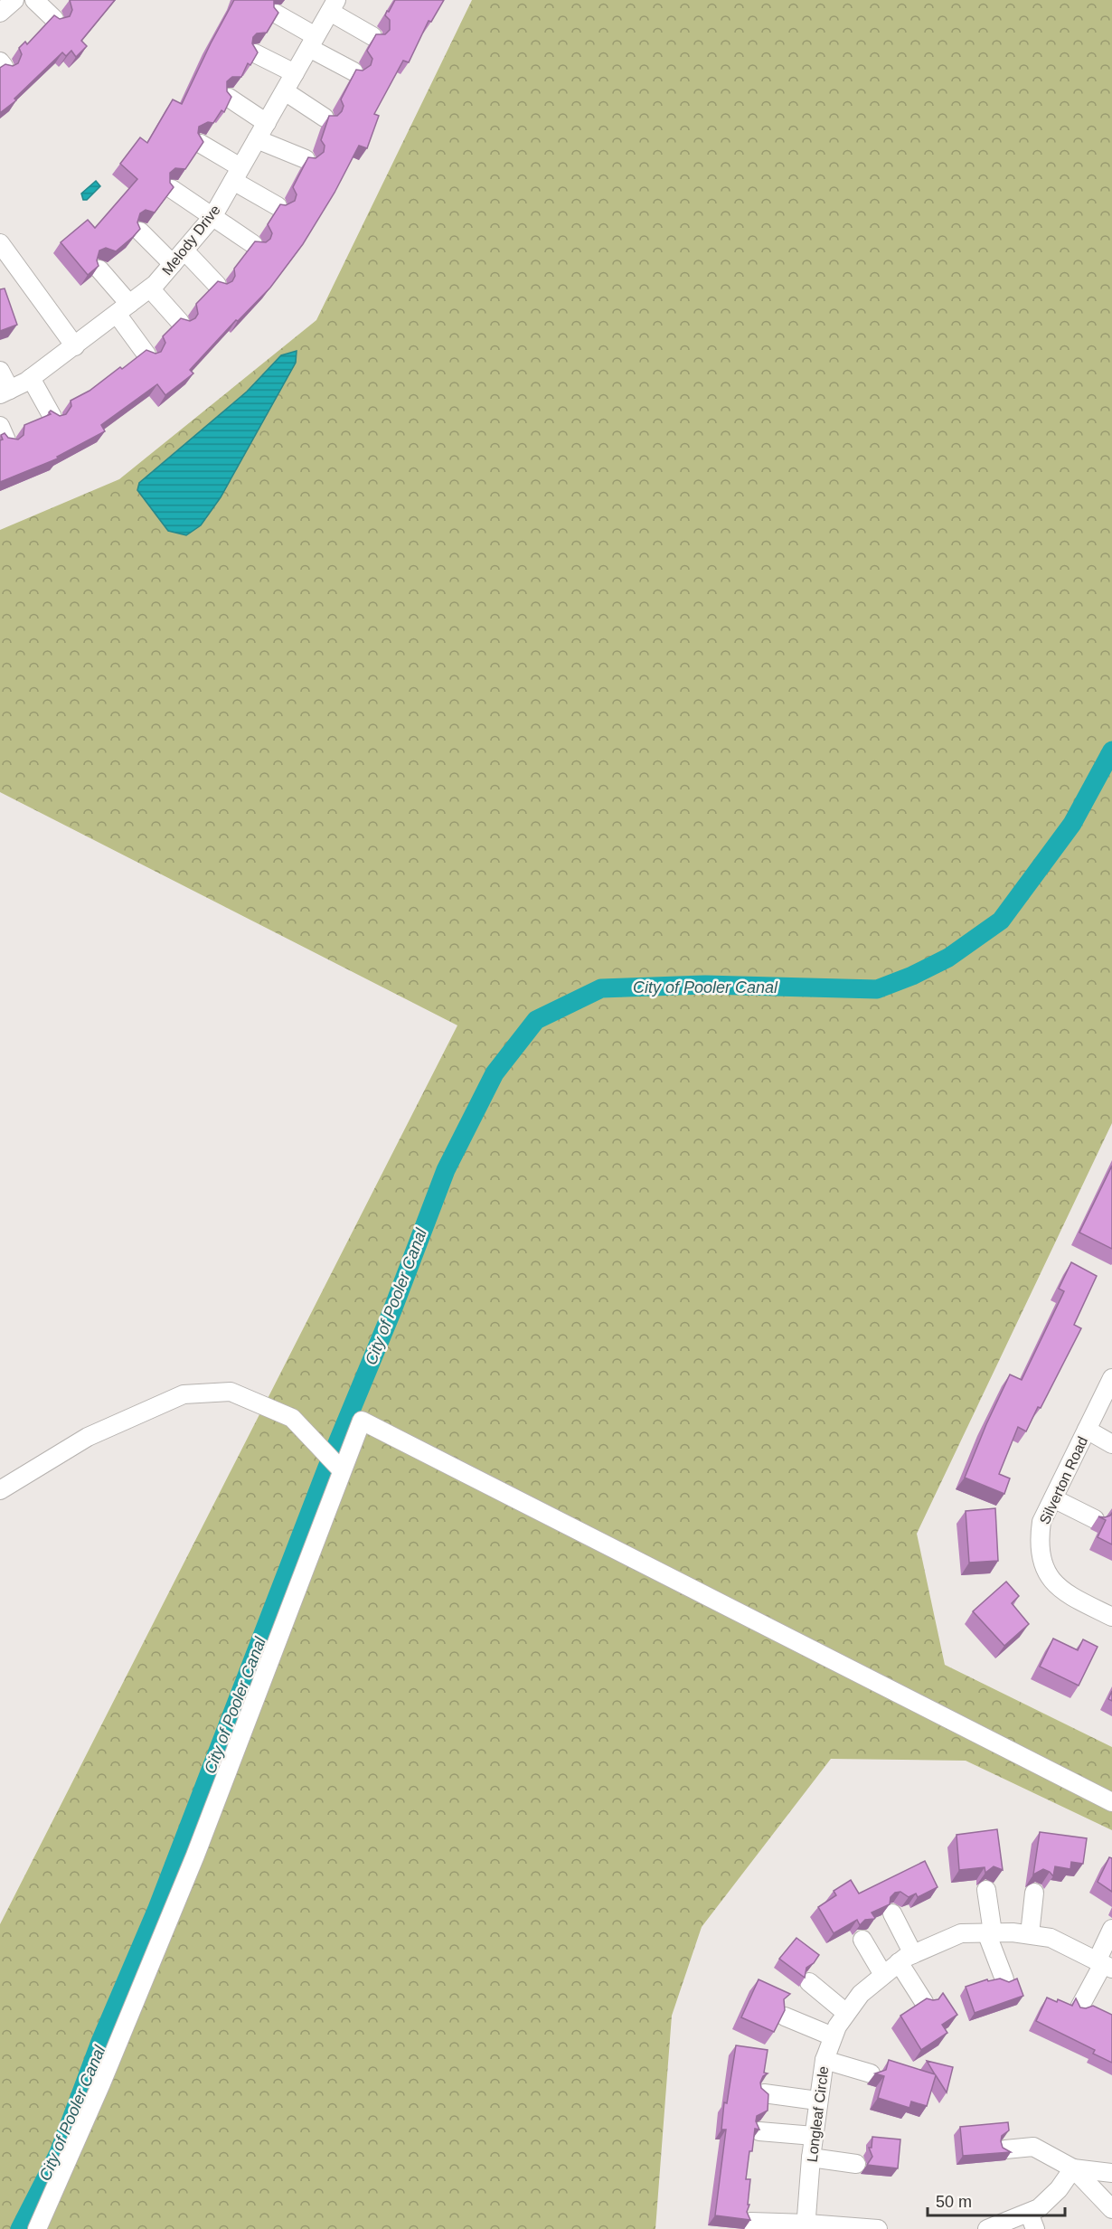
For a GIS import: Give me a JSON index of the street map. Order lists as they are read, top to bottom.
{
  "streets": {
    "street": ["Melody Drive", "Silverton Road", "Longleaf Circle"]
  },
  "water": ["City of Pooler Canal"],
  "scale_bar": "50 m"
}
